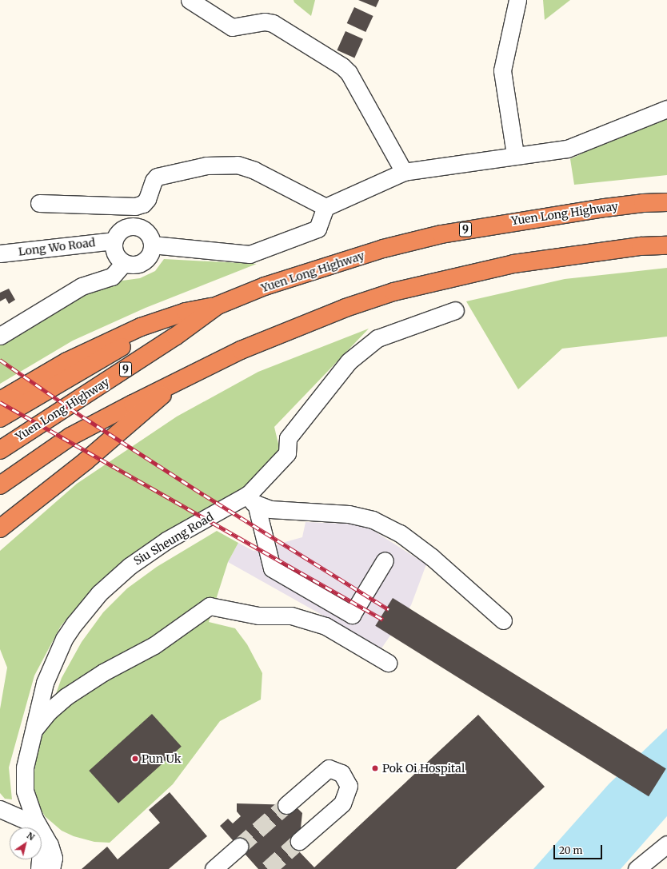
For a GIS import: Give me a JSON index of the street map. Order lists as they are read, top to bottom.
{
  "streets": {
    "highway": ["Yuen Long Highway", "9"],
    "street": ["Long Wo Road", "Siu Sheung Road"]
  },
  "places": ["Pun Uk", "Pok Oi Hospital"],
  "scale_bar": "20 m",
  "north": "top right"
}
